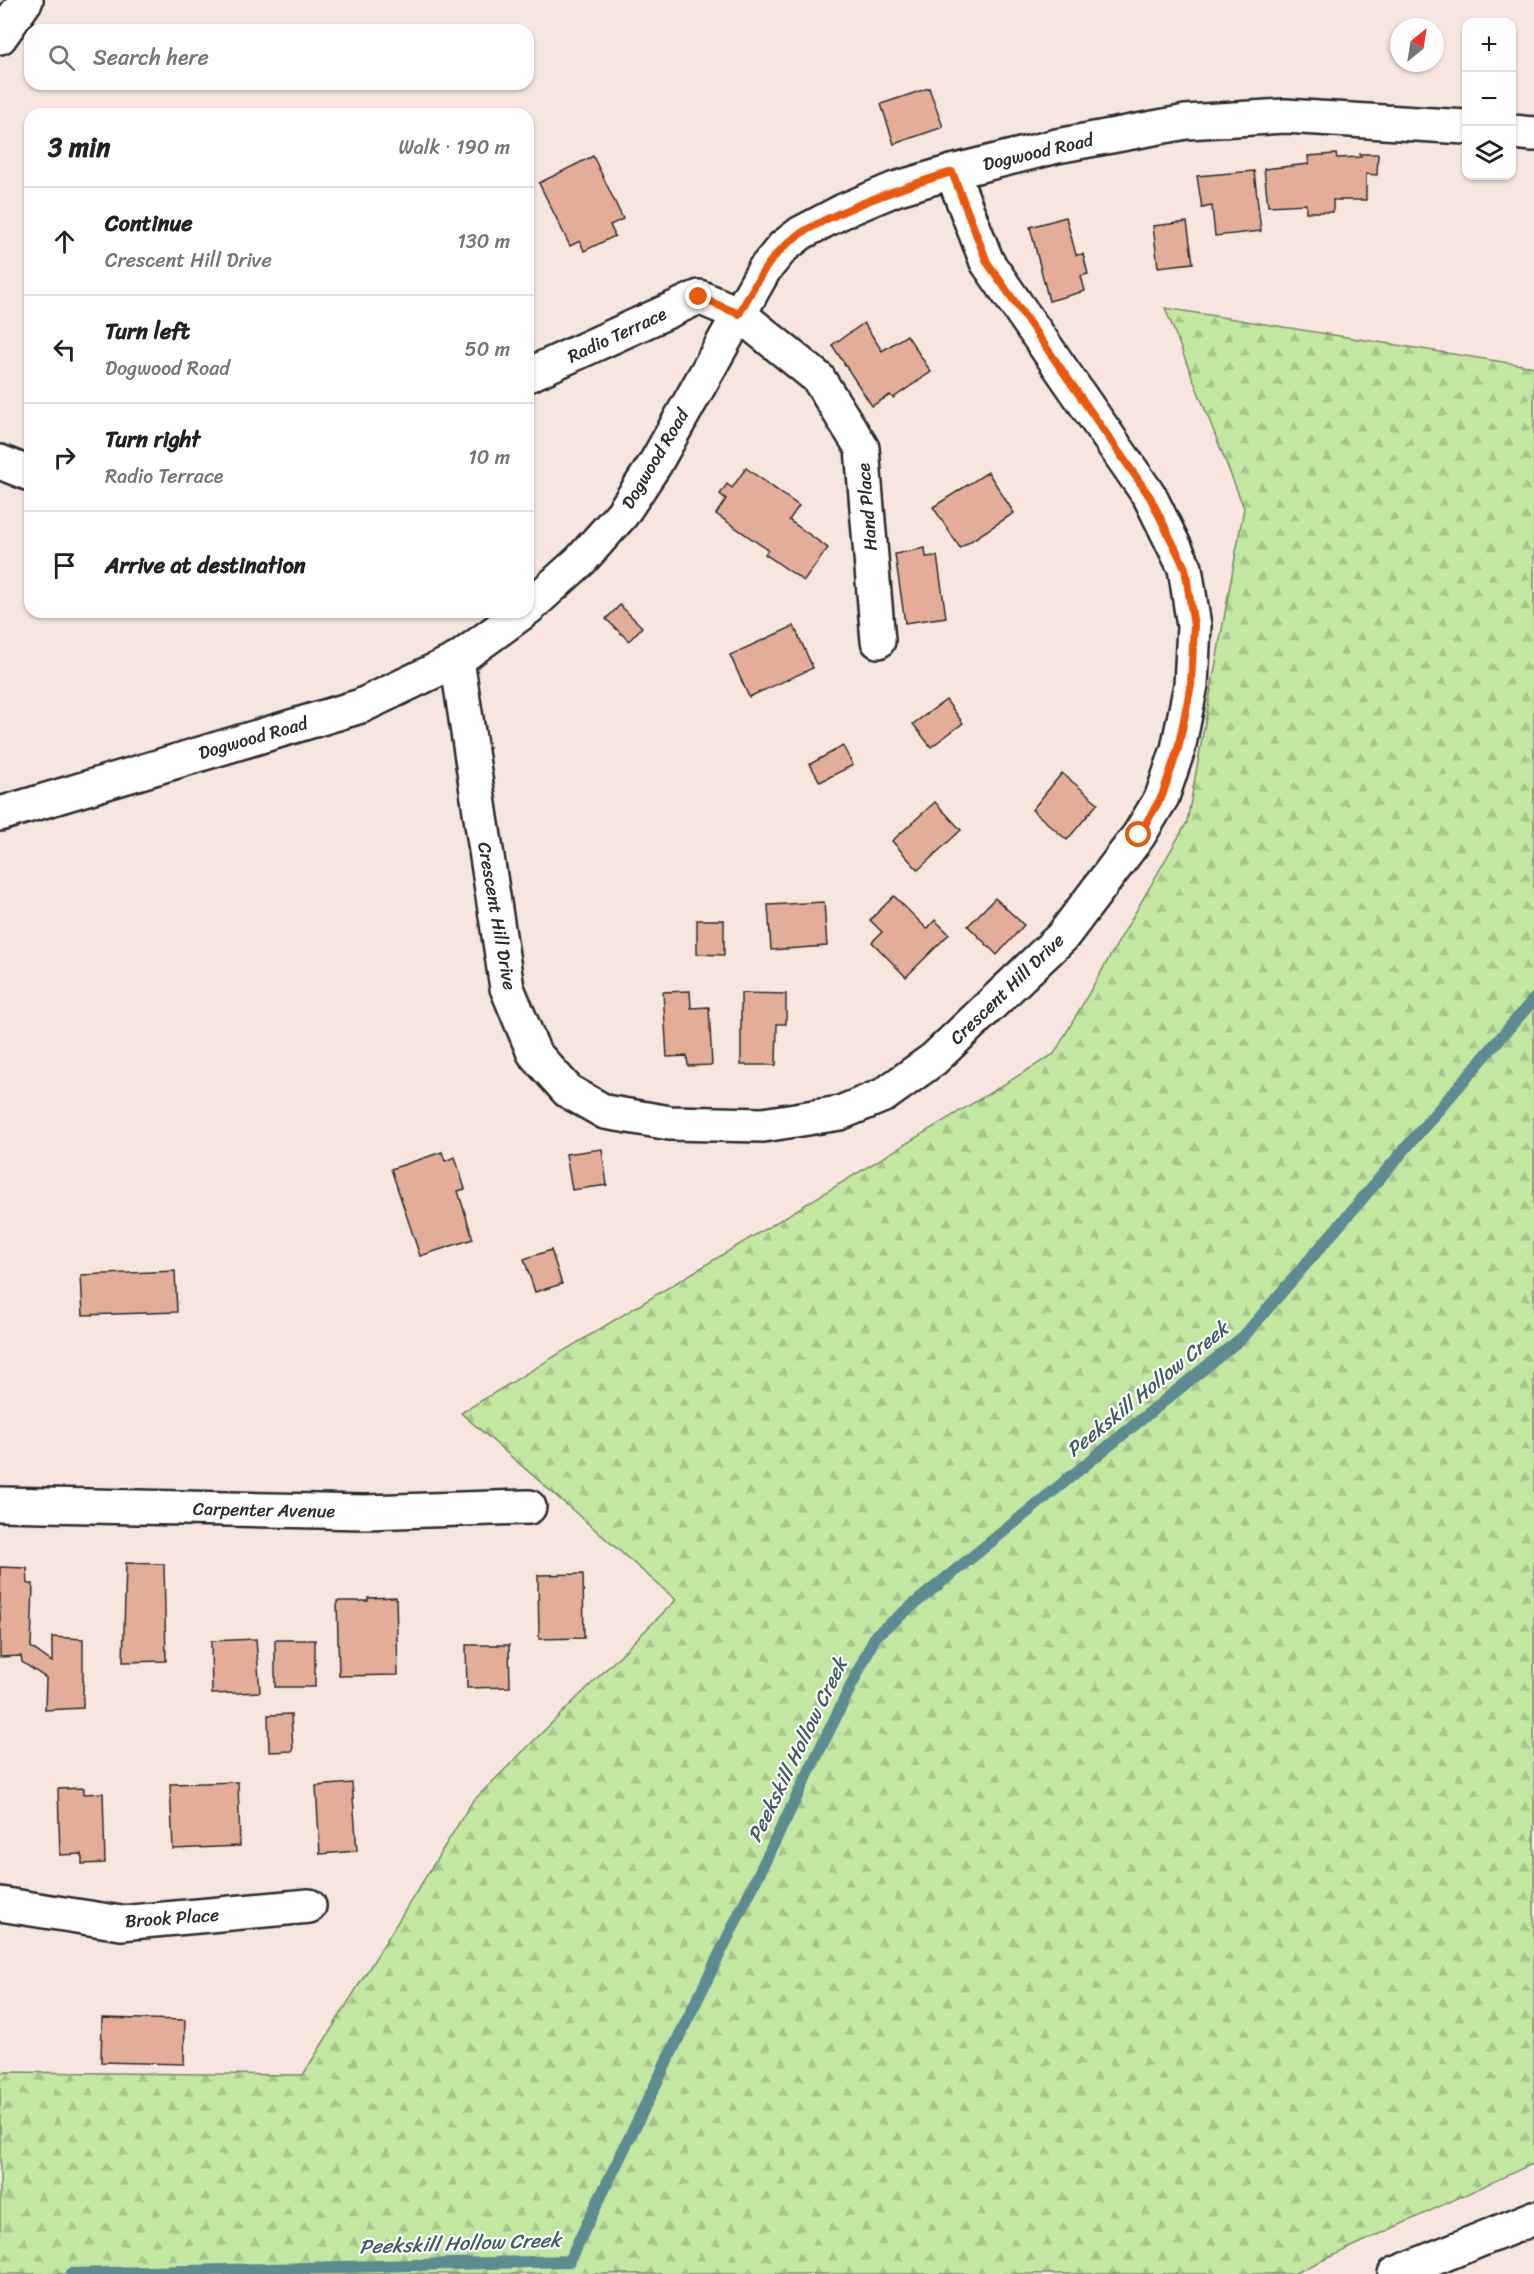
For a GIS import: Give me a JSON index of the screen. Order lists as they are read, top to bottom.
{
  "streets": {
    "street": [
      "Dogwood Road",
      "Radio Terrace",
      "Hand Place",
      "Crescent Hill Drive",
      "Carpenter Avenue",
      "Brook Place"
    ]
  },
  "crossings": [
    ["Dogwood Road", "Radio Terrace"],
    ["Dogwood Road", "Hand Place"],
    ["Dogwood Road", "Crescent Hill Drive"],
    ["Radio Terrace", "Hand Place"]
  ],
  "water": ["Peekskill Hollow Creek"],
  "north": "top right",
  "page": {
    "map_buttons": ["+", "−"],
    "search": "Search here",
    "heading": ["3 min", "Walk · 190 m"],
    "list": [
      ["Continue", "Crescent Hill Drive", "130 m"],
      ["Turn left", "Dogwood Road", "50 m"],
      ["Turn right", "Radio Terrace", "10 m"],
      "Arrive at destination"
    ]
  }
}
